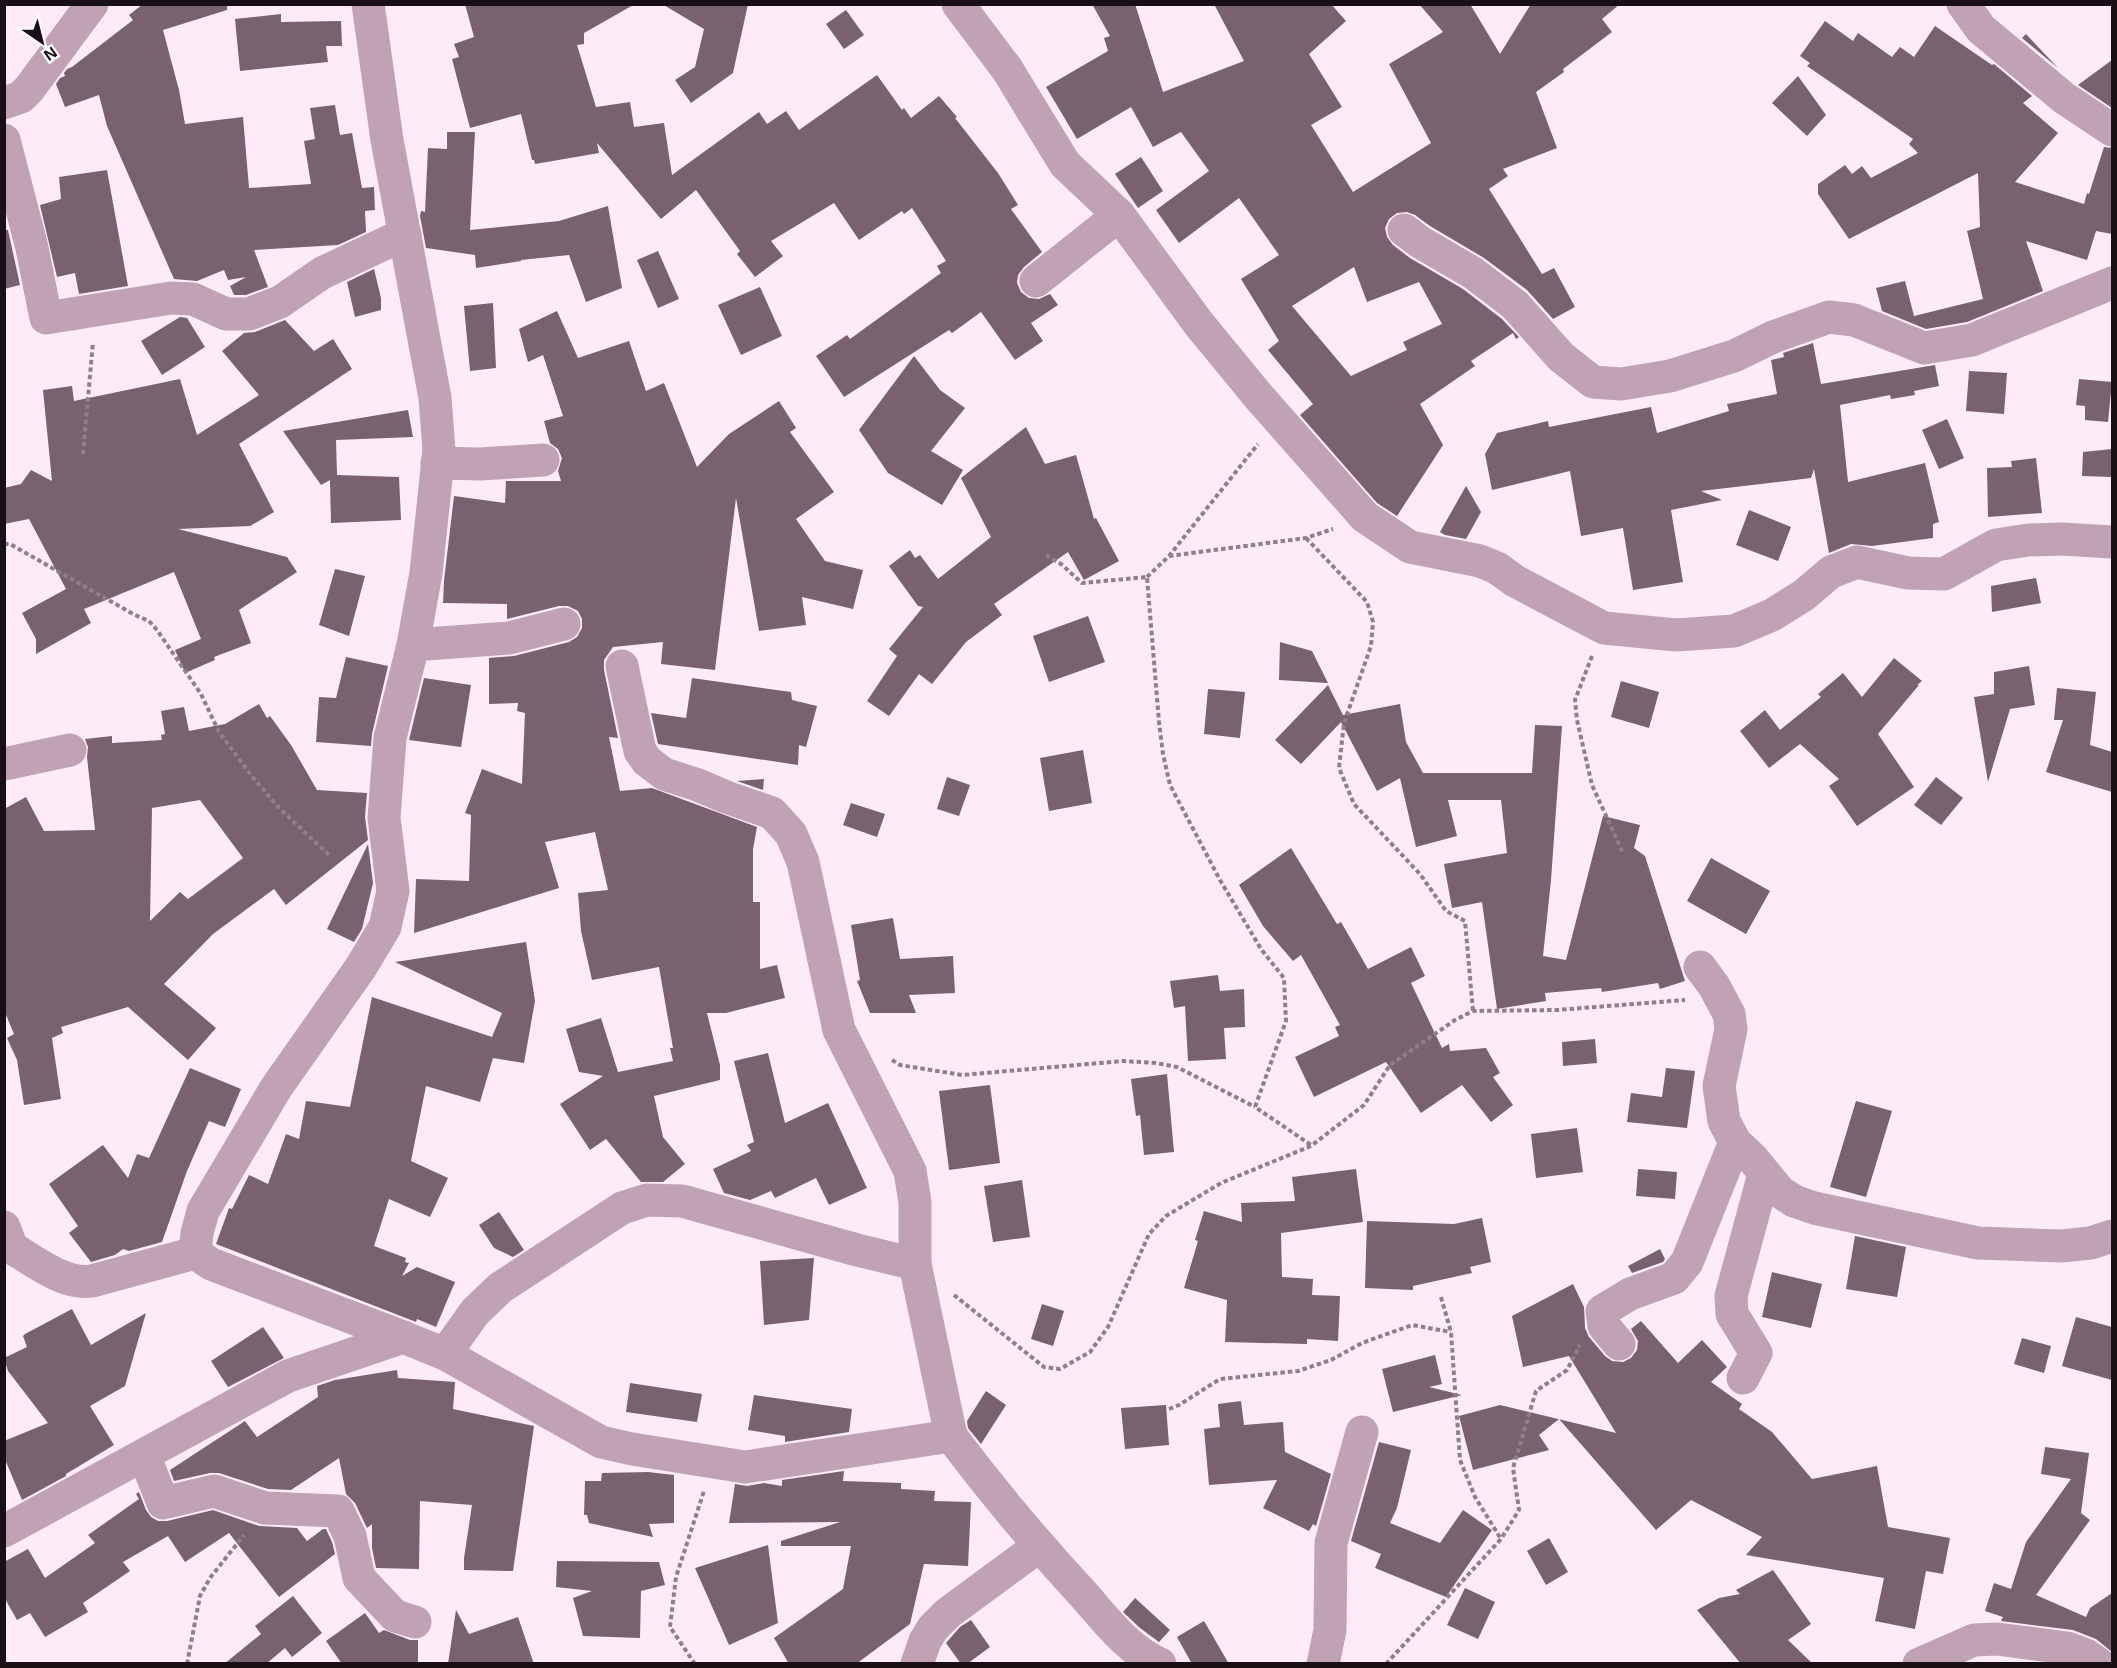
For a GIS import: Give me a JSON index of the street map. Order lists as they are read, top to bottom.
{
  "north": "bottom right"
}
